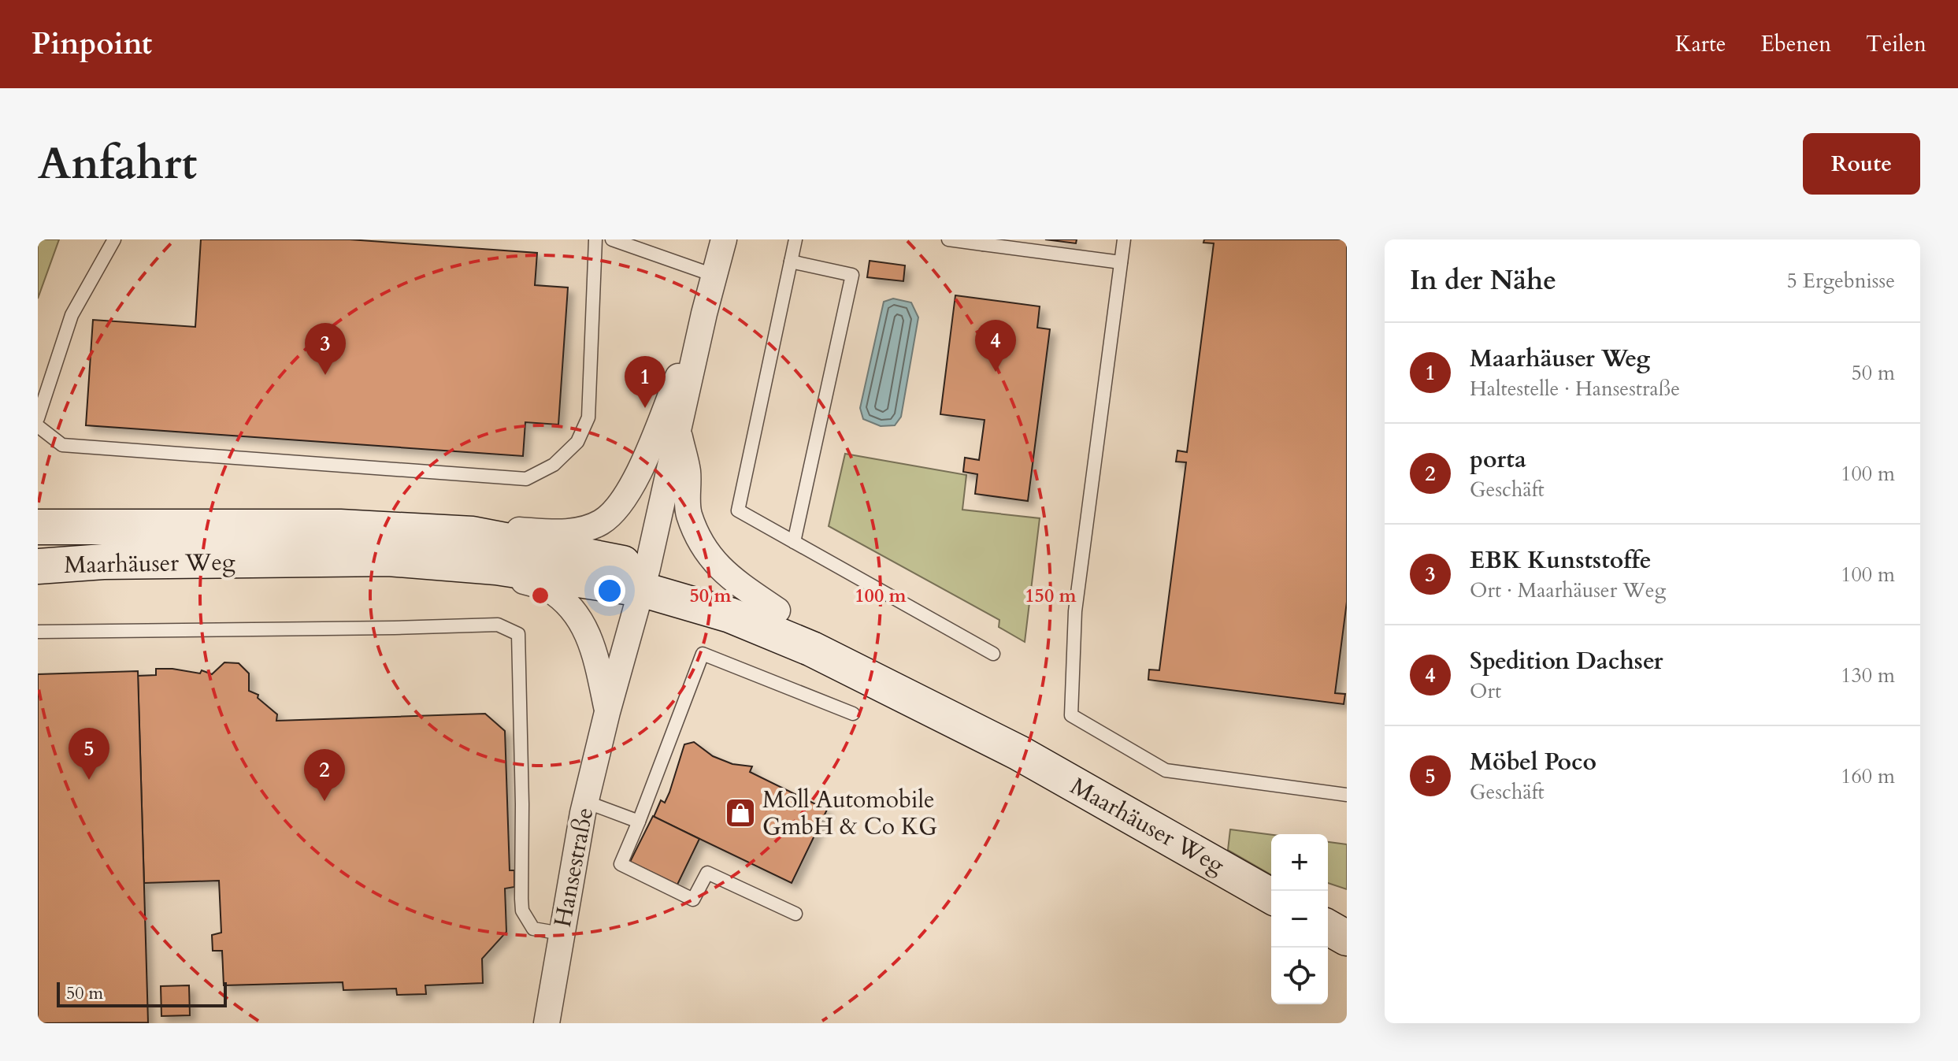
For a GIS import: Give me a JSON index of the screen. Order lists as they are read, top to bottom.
{
  "streets": {
    "main road": ["Maarhäuser Weg"],
    "street": ["Hansestraße"]
  },
  "crossings": [
    ["Maarhäuser Weg", "Hansestraße"]
  ],
  "places": {
    "shop": ["Moll Automobile GmbH & Co KG"]
  },
  "scale_bar": "50 m",
  "page": {
    "header": "Pinpoint",
    "nav": ["Karte", "Ebenen", "Teilen"],
    "buttons": "Route",
    "title": "Anfahrt",
    "heading": ["In der Nähe", "5 Ergebnisse"],
    "pins": [
      "4",
      "3",
      "1",
      "5",
      "2"
    ],
    "list": [
      {
        "mark": "1",
        "name": "Maarhäuser Weg",
        "note": "Haltestelle · Hansestraße",
        "value": "50 m"
      },
      {
        "mark": "2",
        "name": "porta",
        "note": "Geschäft",
        "value": "100 m"
      },
      {
        "mark": "3",
        "name": "EBK Kunststoffe",
        "note": "Ort · Maarhäuser Weg",
        "value": "100 m"
      },
      {
        "mark": "4",
        "name": "Spedition Dachser",
        "note": "Ort",
        "value": "130 m"
      },
      {
        "mark": "5",
        "name": "Möbel Poco",
        "note": "Geschäft",
        "value": "160 m"
      }
    ],
    "map_buttons": ["+", "−"],
    "scale": "50 m"
  },
  "rings": ["50 m", "100 m", "150 m"]
}
